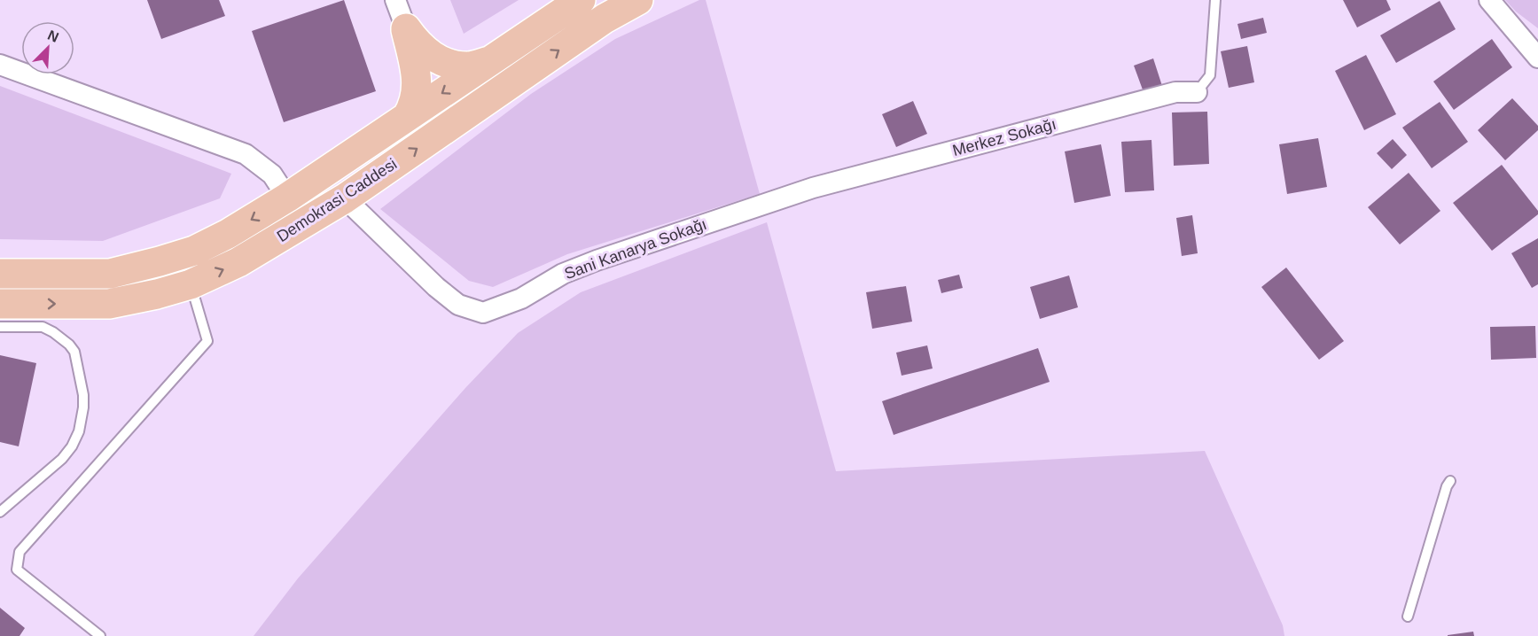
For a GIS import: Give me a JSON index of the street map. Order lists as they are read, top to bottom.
{
  "streets": {
    "main road": ["Demokrasi Caddesi"],
    "street": ["Merkez Sokağı", "Sani Kanarya Sokağı"]
  },
  "crossings": [
    ["Merkez Sokağı", "Sani Kanarya Sokağı"],
    ["Demokrasi Caddesi", "Sani Kanarya Sokağı"]
  ],
  "north": "top right"
}
